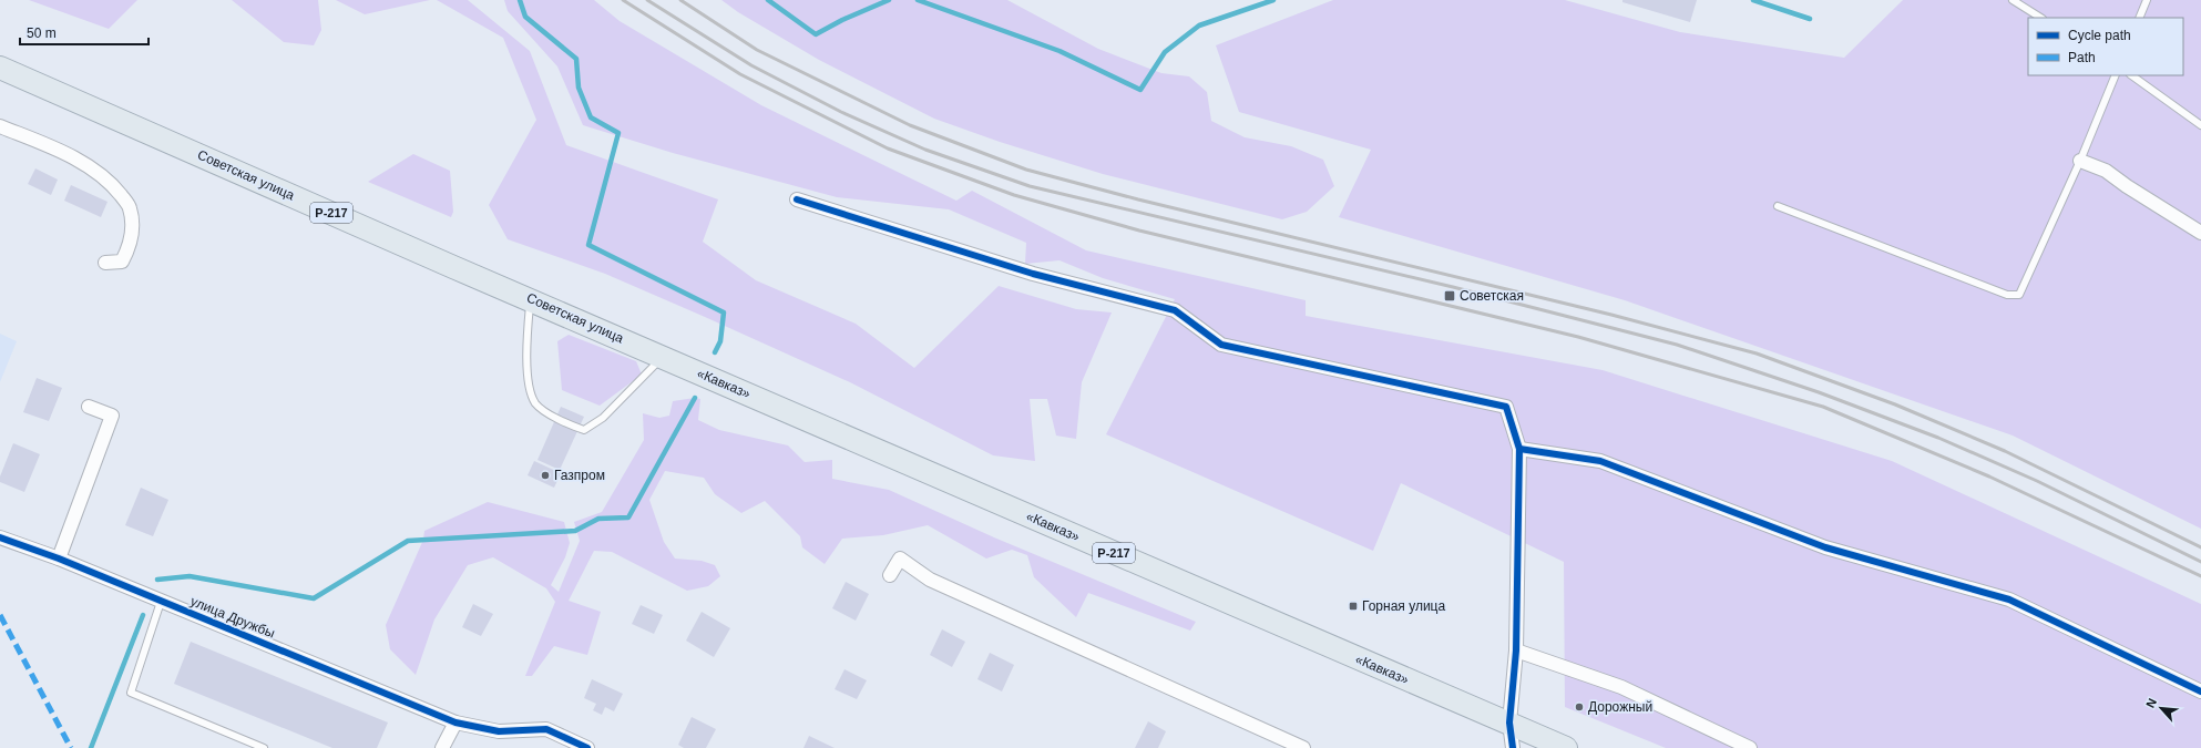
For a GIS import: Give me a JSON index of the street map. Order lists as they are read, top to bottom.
{
  "streets": {
    "highway": ["Советская улица", "Р-217", "«Кавказ»"],
    "street": ["улица Дружбы"]
  },
  "crossings": [
    ["Советская улица", "«Кавказ»"]
  ],
  "places": {
    "transit": ["Советская", "Горная улица"],
    "other": ["Газпром", "Дорожный"]
  },
  "legend": ["Cycle path", "Path"],
  "scale_bar": "50 m",
  "north": "top left"
}
